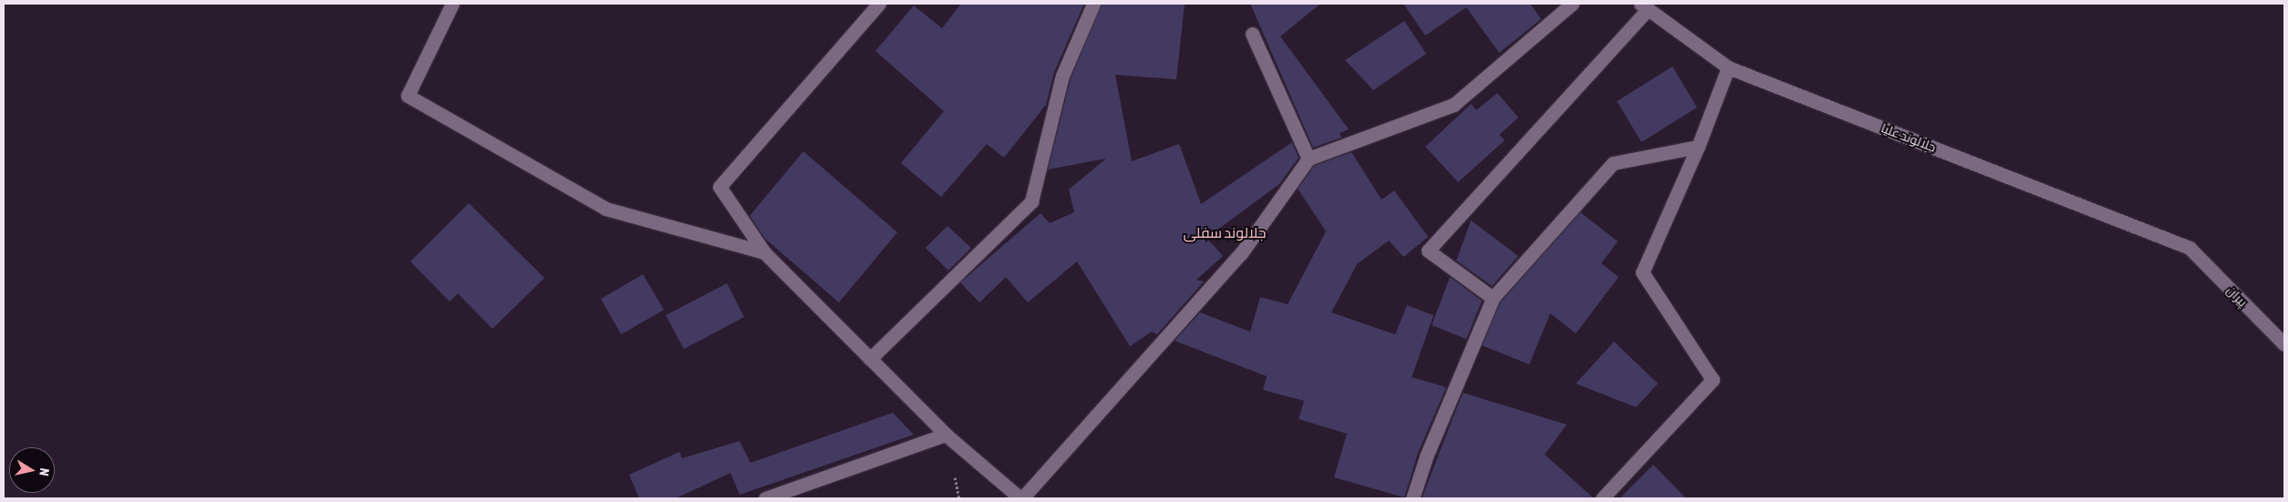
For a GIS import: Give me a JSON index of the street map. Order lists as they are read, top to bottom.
{
  "streets": {
    "street": ["جلالوند علیا", "پیران"]
  },
  "crossings": [
    ["جلالوند علیا", "پیران"]
  ],
  "districts": ["جلالوند سفلی"],
  "north": "right"
}
